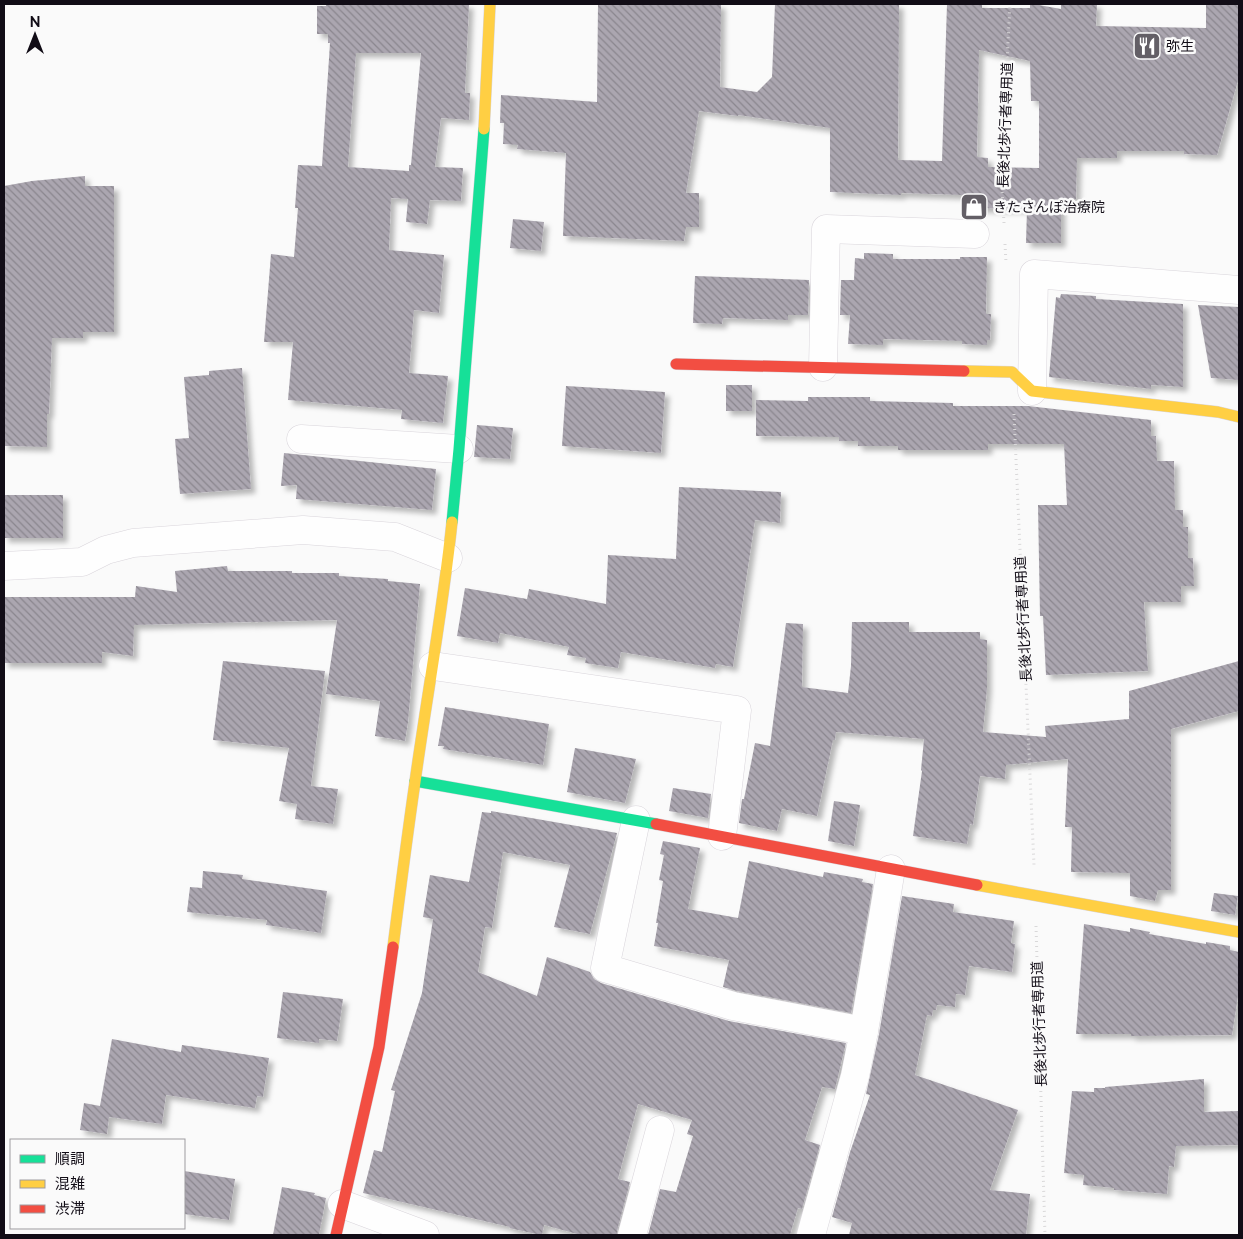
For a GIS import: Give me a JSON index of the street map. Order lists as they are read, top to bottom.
{
  "streets": {
    "path": ["長後北歩行者専用道"]
  },
  "places": {
    "restaurant": ["弥生"],
    "shop": ["きたさんぽ治療院"]
  },
  "legend": ["順調", "混雑", "渋滞"],
  "north": "top"
}
